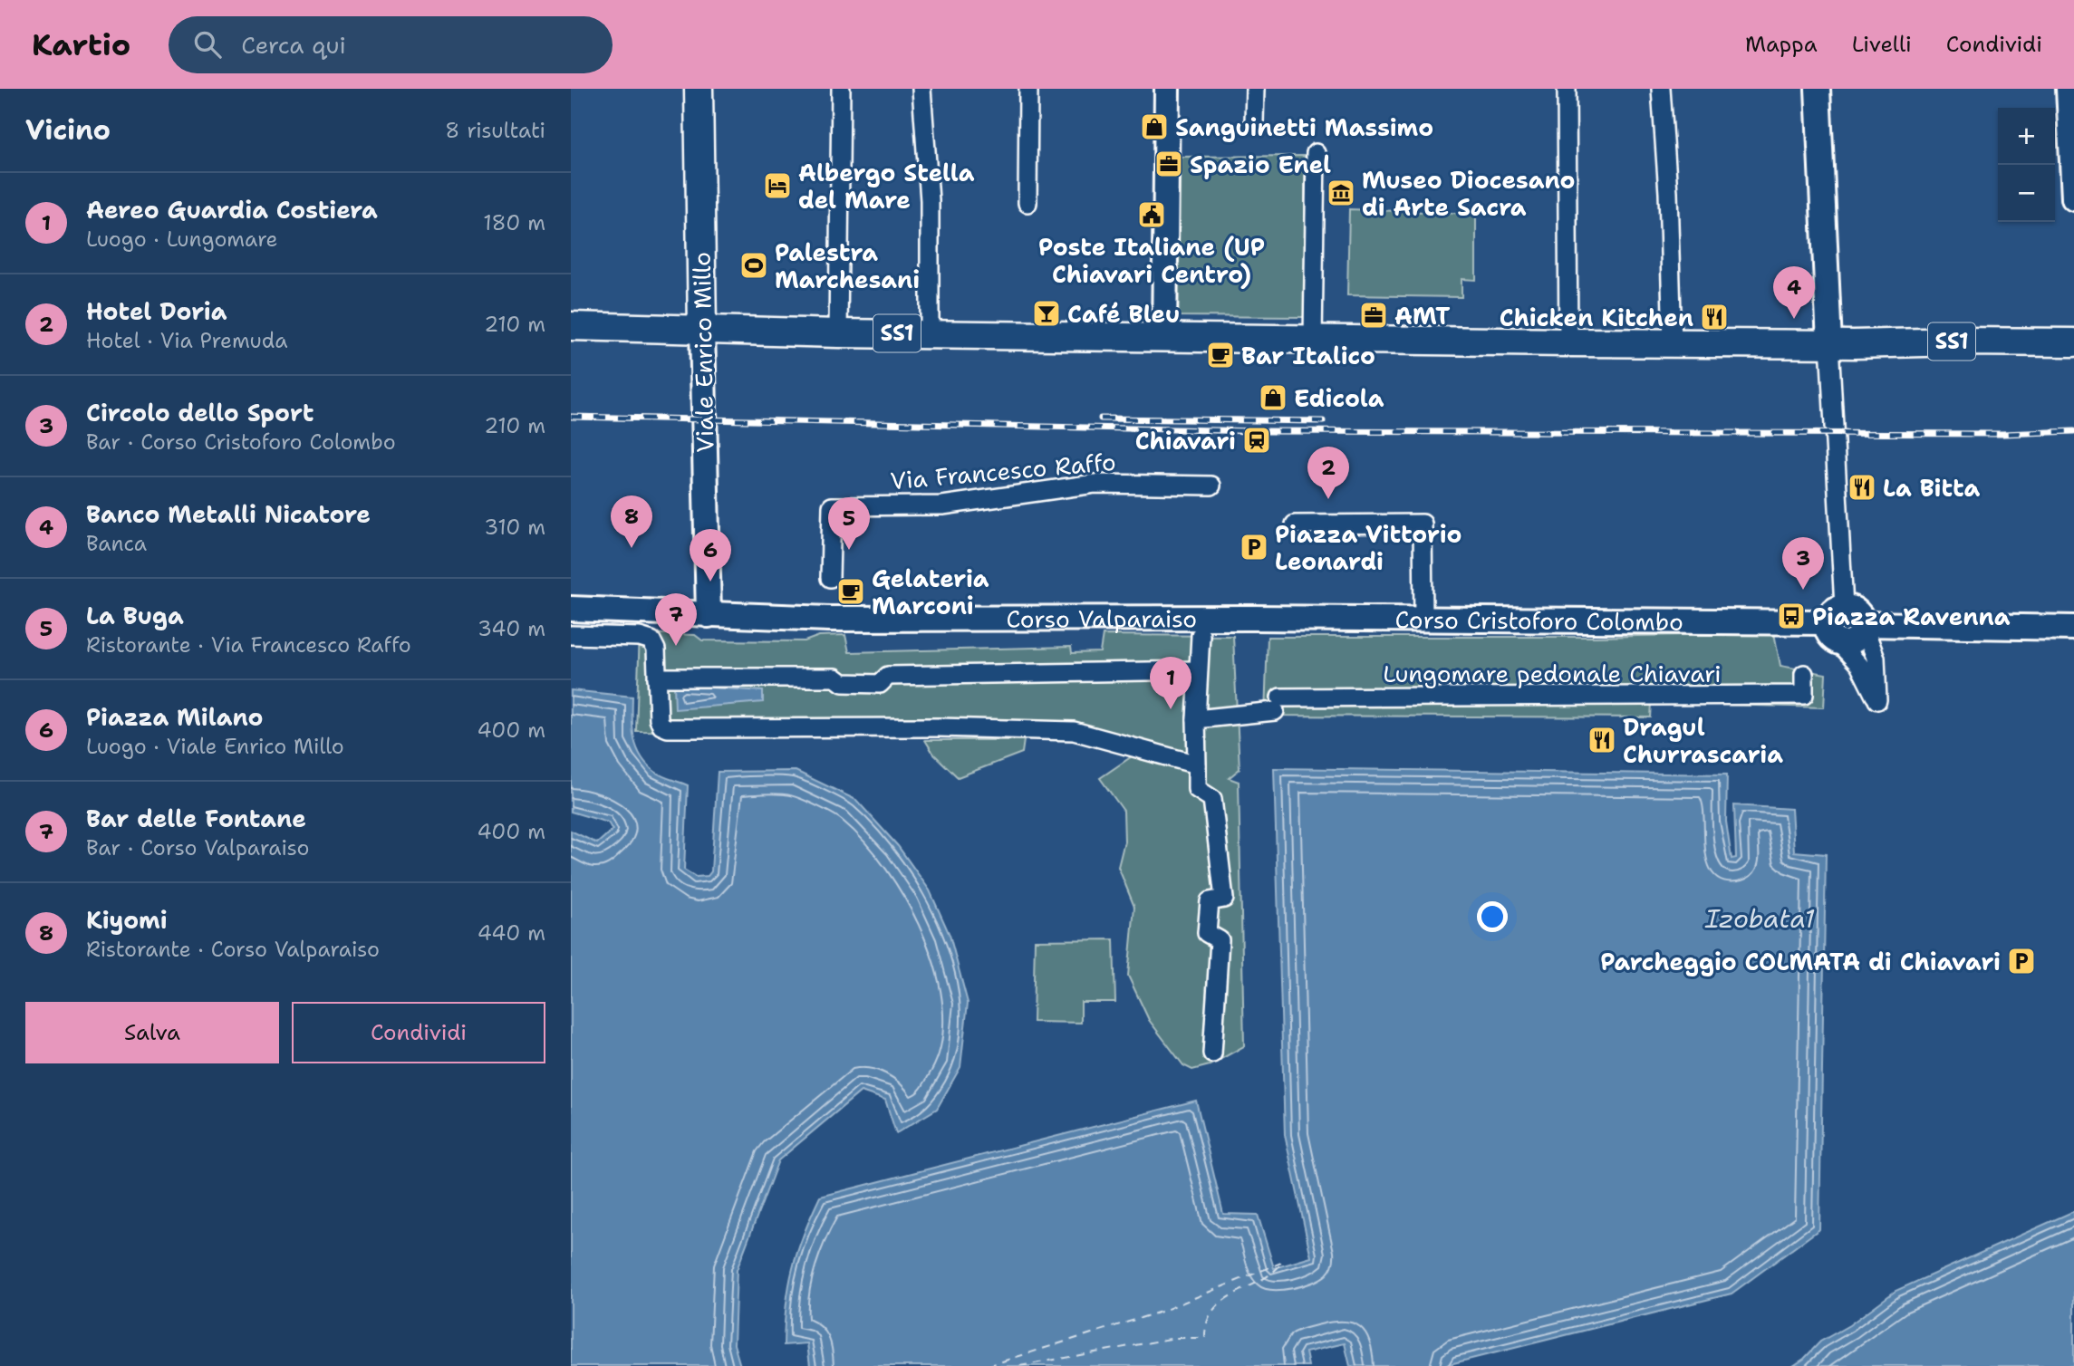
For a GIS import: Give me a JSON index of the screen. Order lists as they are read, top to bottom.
{
  "streets": {
    "main road": ["SS1", "Viale Enrico Millo"],
    "street": [
      "Via Francesco Raffo",
      "Corso Valparaiso",
      "Corso Cristoforo Colombo",
      "Lungomare pedonale Chiavari"
    ]
  },
  "crossings": [
    ["SS1", "Viale Enrico Millo"],
    ["Viale Enrico Millo", "Corso Valparaiso"],
    ["Corso Valparaiso", "Corso Cristoforo Colombo"]
  ],
  "water": ["Izobata1"],
  "places": {
    "shop": ["Sanguinetti Massimo", "Edicola"],
    "office": ["Spazio Enel", "AMT"],
    "hotel": ["Albergo Stella del Mare"],
    "museum": ["Museo Diocesano di Arte Sacra"],
    "public building": ["Poste Italiane (UP Chiavari Centro)"],
    "sports": ["Palestra Marchesani"],
    "bar": ["Café Bleu"],
    "restaurant": ["Chicken Kitchen", "La Bitta", "Dragul Churrascaria"],
    "cafe": ["Bar Italico", "Gelateria Marconi"],
    "station": ["Chiavari"],
    "parking": ["Piazza Vittorio Leonardi", "Parcheggio COLMATA di Chiavari"],
    "bus stop": ["Piazza Ravenna"]
  },
  "page": {
    "header": "Kartio",
    "search": "Cerca qui",
    "nav": ["Mappa", "Livelli", "Condividi"],
    "heading": ["Vicino", "8 risultati"],
    "map_buttons": ["+", "−"],
    "list": [
      {
        "mark": "1",
        "name": "Aereo Guardia Costiera",
        "note": "Luogo · Lungomare",
        "value": "180 m"
      },
      {
        "mark": "2",
        "name": "Hotel Doria",
        "note": "Hotel · Via Premuda",
        "value": "210 m"
      },
      {
        "mark": "3",
        "name": "Circolo dello Sport",
        "note": "Bar · Corso Cristoforo Colombo",
        "value": "210 m"
      },
      {
        "mark": "4",
        "name": "Banco Metalli Nicatore",
        "note": "Banca",
        "value": "310 m"
      },
      {
        "mark": "5",
        "name": "La Buga",
        "note": "Ristorante · Via Francesco Raffo",
        "value": "340 m"
      },
      {
        "mark": "6",
        "name": "Piazza Milano",
        "note": "Luogo · Viale Enrico Millo",
        "value": "400 m"
      },
      {
        "mark": "7",
        "name": "Bar delle Fontane",
        "note": "Bar · Corso Valparaiso",
        "value": "400 m"
      },
      {
        "mark": "8",
        "name": "Kiyomi",
        "note": "Ristorante · Corso Valparaiso",
        "value": "440 m"
      }
    ],
    "pins": [
      "4",
      "2",
      "8",
      "5",
      "6",
      "3",
      "7",
      "1"
    ],
    "buttons": ["Salva", "Condividi"]
  }
}
